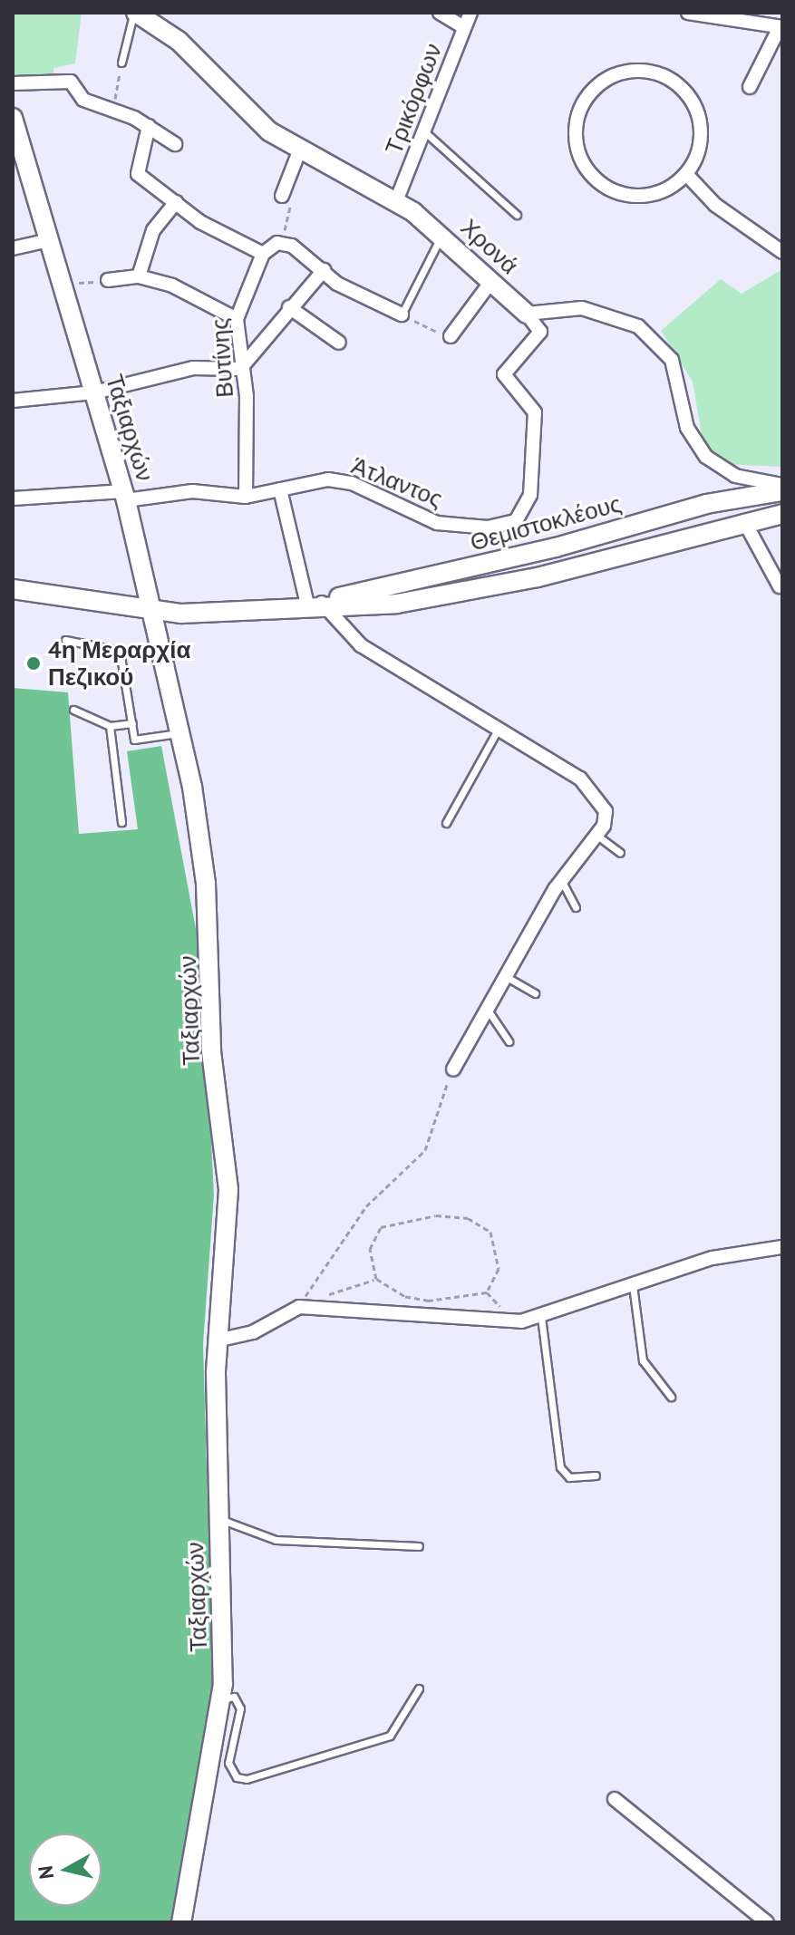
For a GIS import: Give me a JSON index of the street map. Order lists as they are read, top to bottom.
{
  "streets": {
    "street": [
      "Τρικόρφων",
      "Χρονά",
      "Βυτίνης",
      "Ταξιαρχών",
      "Άτλαντος",
      "Θεμιστοκλέους"
    ]
  },
  "crossings": [
    ["Τρικόρφων", "Χρονά"],
    ["Χρονά", "Άτλαντος"],
    ["Βυτίνης", "Άτλαντος"],
    ["Ταξιαρχών", "Άτλαντος"],
    ["Ταξιαρχών", "Θεμιστοκλέους"]
  ],
  "places": ["4η Μεραρχία Πεζικού"],
  "north": "left"
}
